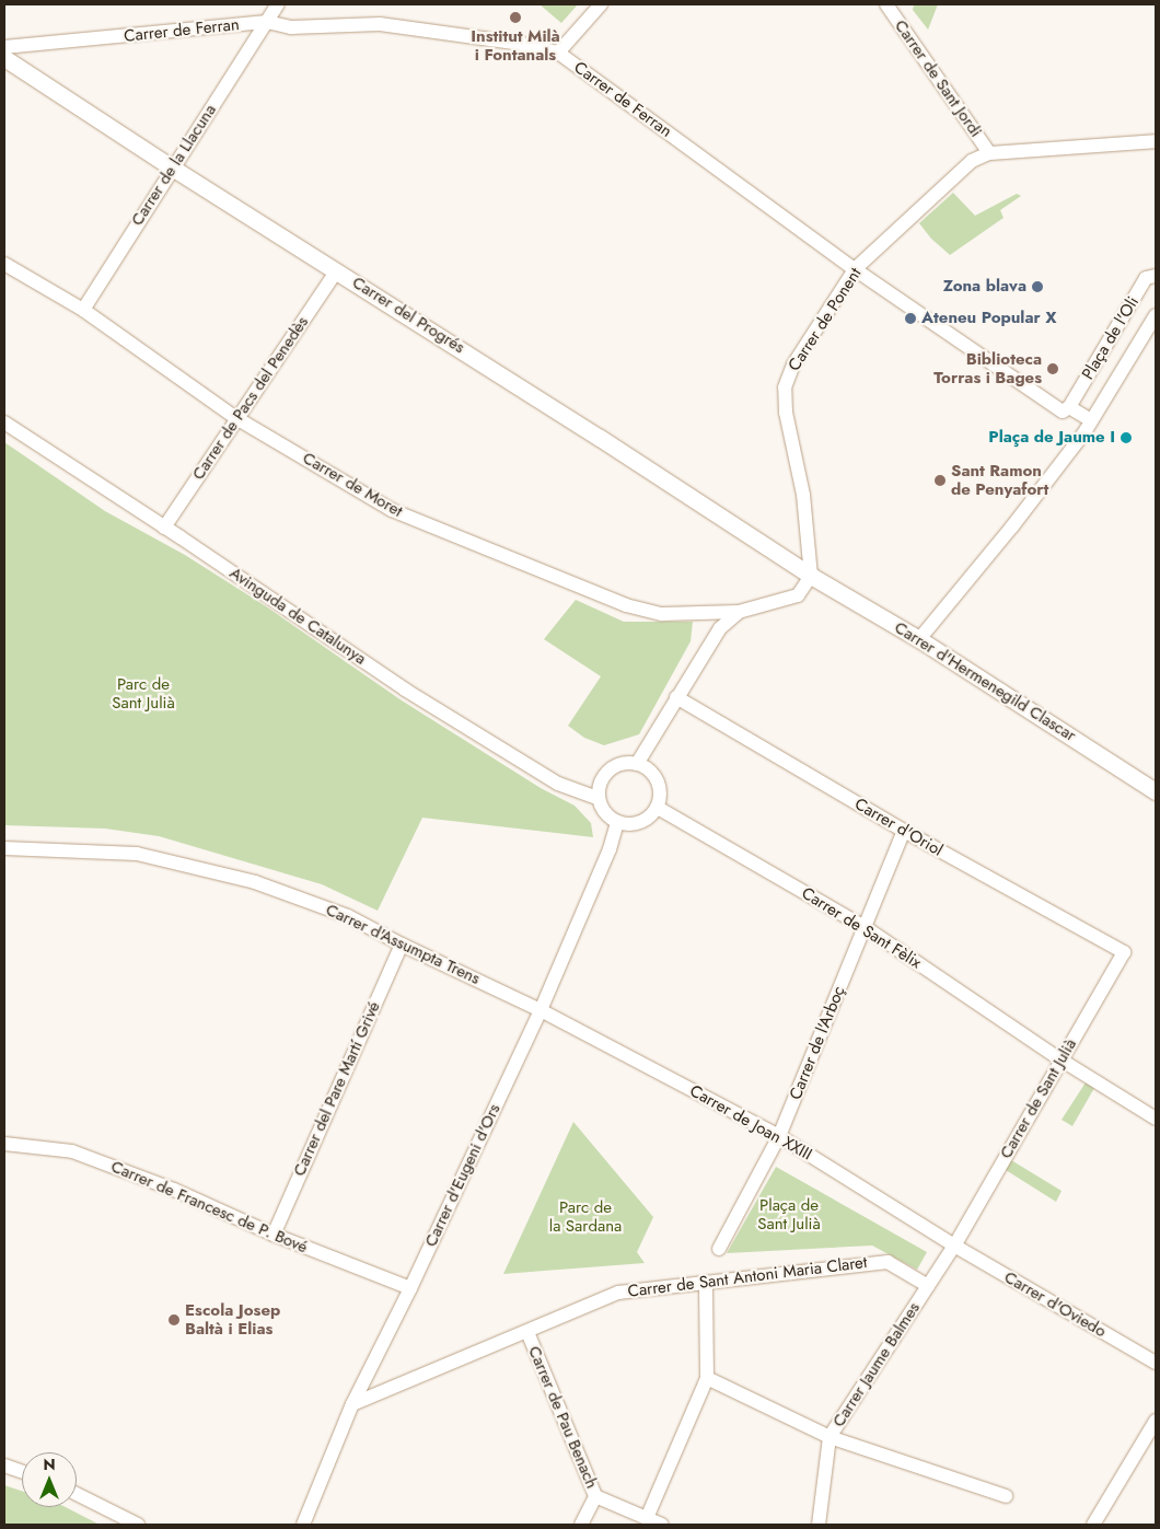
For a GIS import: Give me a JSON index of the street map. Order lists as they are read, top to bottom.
{
  "streets": {
    "street": [
      "Carrer de Ferran",
      "Carrer de Sant Jordi",
      "Carrer de la Llacuna",
      "Carrer del Progrés",
      "Carrer de Ponent",
      "Plaça de l'Oli",
      "Carrer de Pacs del Penedès",
      "Carrer de Moret",
      "Avinguda de Catalunya",
      "Carrer d'Hermenegild Clascar",
      "Carrer d'Oriol",
      "Carrer de Sant Fèlix",
      "Carrer d'Assumpta Trens",
      "Carrer de l'Arboç",
      "Carrer del Pare Martí Grivé",
      "Carrer de Sant Julià",
      "Carrer de Joan XXIII",
      "Carrer d'Eugeni d'Ors",
      "Carrer de Francesc de P. Bové",
      "Carrer de Sant Antoni Maria Claret",
      "Carrer d'Oviedo",
      "Carrer Jaume Balmes",
      "Carrer de Pau Benach"
    ]
  },
  "crossings": [
    ["Carrer de Ferran", "Carrer de la Llacuna"],
    ["Carrer de Ferran", "Carrer de Ponent"],
    ["Carrer de Ferran", "Plaça de l'Oli"],
    ["Carrer de Sant Jordi", "Carrer de Ponent"],
    ["Carrer de la Llacuna", "Carrer del Progrés"],
    ["Carrer de la Llacuna", "Carrer de Moret"],
    ["Carrer del Progrés", "Carrer de Ponent"],
    ["Carrer del Progrés", "Carrer de Pacs del Penedès"],
    ["Carrer del Progrés", "Carrer d'Hermenegild Clascar"],
    ["Carrer de Ponent", "Carrer d'Hermenegild Clascar"],
    ["Plaça de l'Oli", "Carrer d'Hermenegild Clascar"],
    ["Carrer de Pacs del Penedès", "Carrer de Moret"],
    ["Carrer de Pacs del Penedès", "Avinguda de Catalunya"],
    ["Avinguda de Catalunya", "Carrer de Sant Fèlix"],
    ["Avinguda de Catalunya", "Carrer d'Eugeni d'Ors"],
    ["Carrer d'Oriol", "Carrer de l'Arboç"],
    ["Carrer d'Oriol", "Carrer de Sant Julià"],
    ["Carrer de Sant Fèlix", "Carrer de l'Arboç"],
    ["Carrer de Sant Fèlix", "Carrer de Sant Julià"],
    ["Carrer de Sant Fèlix", "Carrer d'Eugeni d'Ors"],
    ["Carrer d'Assumpta Trens", "Carrer del Pare Martí Grivé"],
    ["Carrer d'Assumpta Trens", "Carrer de Joan XXIII"],
    ["Carrer d'Assumpta Trens", "Carrer d'Eugeni d'Ors"],
    ["Carrer de l'Arboç", "Carrer de Joan XXIII"],
    ["Carrer del Pare Martí Grivé", "Carrer de Francesc de P. Bové"],
    ["Carrer de Sant Julià", "Carrer de Joan XXIII"],
    ["Carrer de Sant Julià", "Carrer d'Oviedo"],
    ["Carrer de Sant Julià", "Carrer Jaume Balmes"],
    ["Carrer de Joan XXIII", "Carrer d'Eugeni d'Ors"],
    ["Carrer de Joan XXIII", "Carrer d'Oviedo"],
    ["Carrer de Joan XXIII", "Carrer Jaume Balmes"],
    ["Carrer d'Eugeni d'Ors", "Carrer de Francesc de P. Bové"],
    ["Carrer d'Eugeni d'Ors", "Carrer de Sant Antoni Maria Claret"],
    ["Carrer de Sant Antoni Maria Claret", "Carrer Jaume Balmes"],
    ["Carrer de Sant Antoni Maria Claret", "Carrer de Pau Benach"],
    ["Carrer d'Oviedo", "Carrer Jaume Balmes"]
  ],
  "parks": ["Parc de Sant Julià", "Plaça de Sant Julià", "Parc de la Sardana"],
  "places": [
    "Institut Milà i Fontanals",
    "Zona blava",
    "Ateneu Popular X",
    "Biblioteca Torras i Bages",
    "Plaça de Jaume I",
    "Sant Ramon de Penyafort",
    "Escola Josep Baltà i Elias"
  ],
  "north": "top"
}
